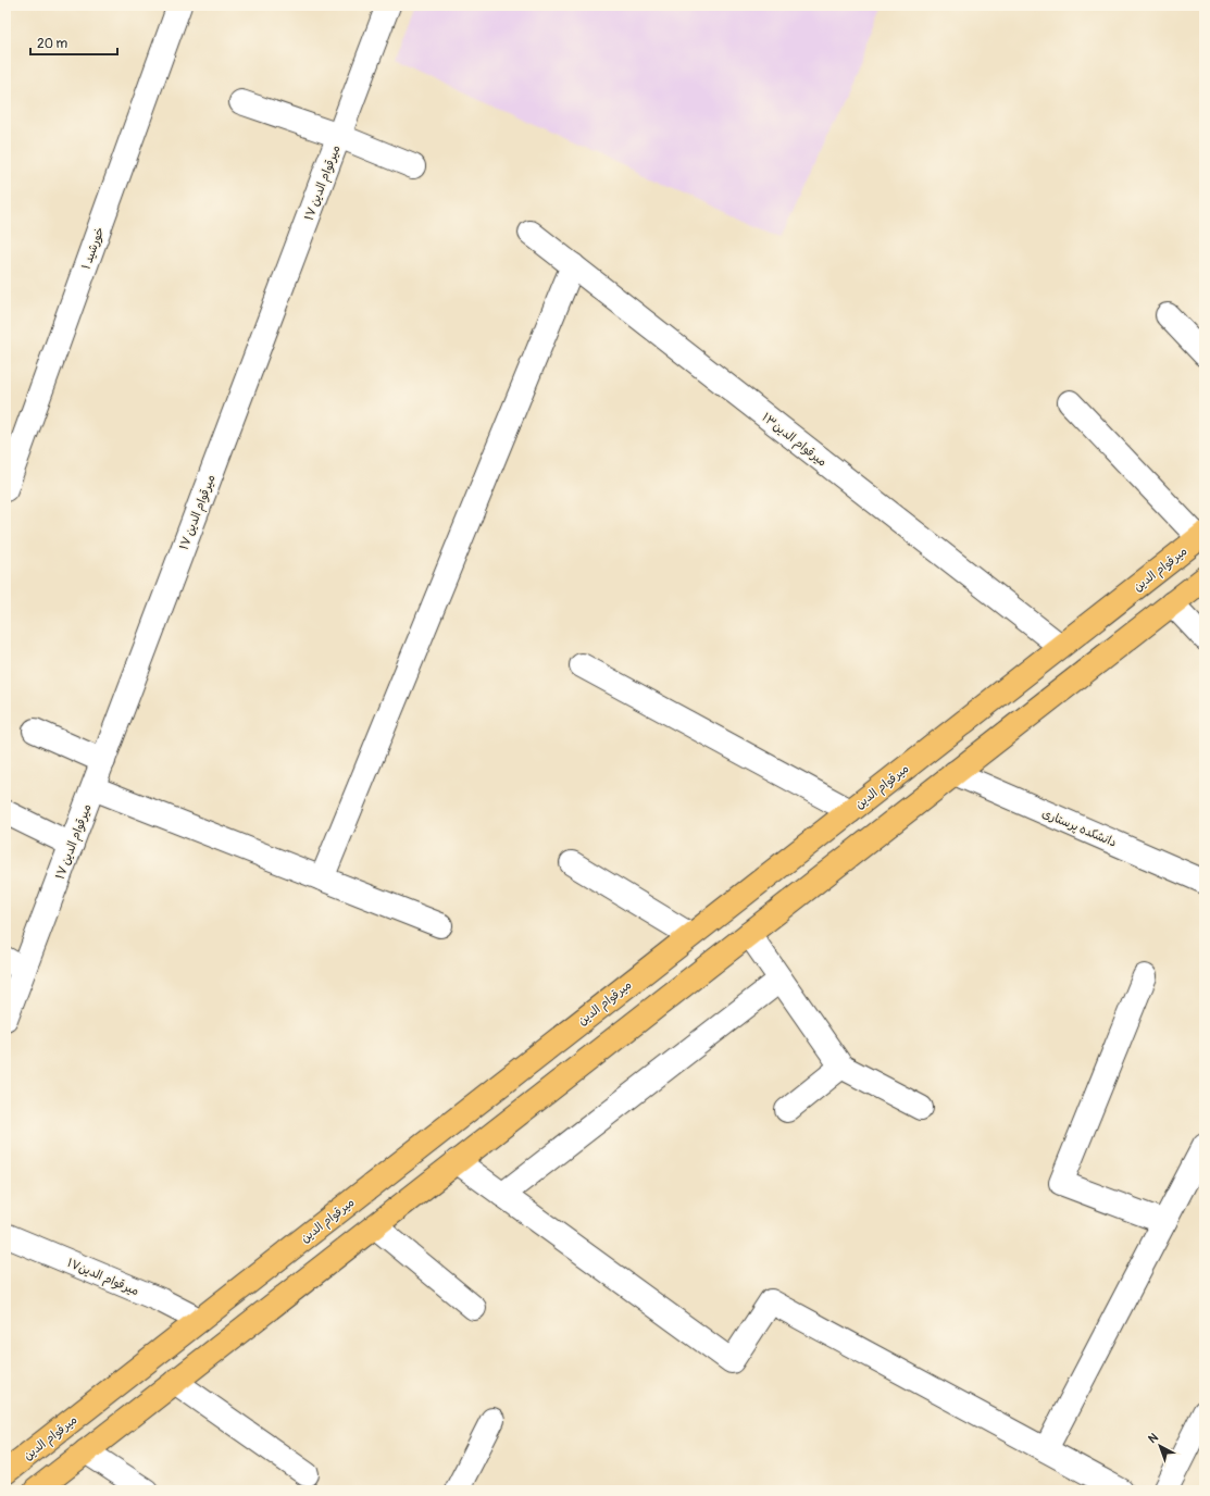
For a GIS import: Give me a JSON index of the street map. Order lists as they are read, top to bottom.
{
  "streets": {
    "main road": ["میرقوام الدین"],
    "street": [
      "میرقوام الدین ۱۷",
      "خورشید ۱",
      "میرقوام الدین۱۳",
      "دانشکده پرستاری",
      "میرقوام الدین۱۷"
    ]
  },
  "crossings": [
    ["میرقوام الدین۱۳", "میرقوام الدین"],
    ["میرقوام الدین", "میرقوام الدین۱۷"]
  ],
  "scale_bar": "20 m",
  "north": "top left"
}
